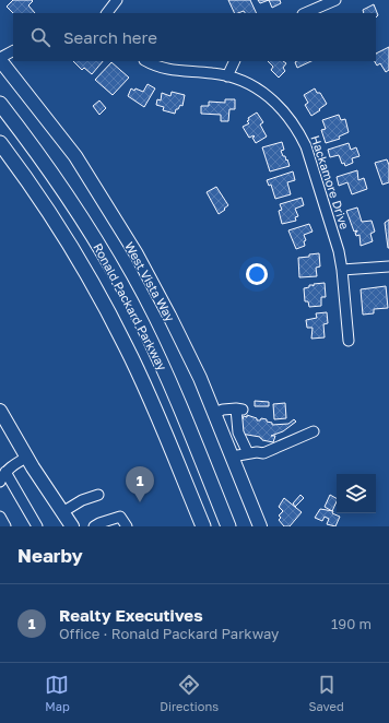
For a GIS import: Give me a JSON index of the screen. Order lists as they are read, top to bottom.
{
  "streets": {
    "highway": ["Ronald Packard Parkway"],
    "main road": ["West Vista Way"],
    "street": ["Hackamore Drive"]
  },
  "page": {
    "search": "Search here",
    "pins": "1",
    "heading": "Nearby",
    "list": [
      {
        "mark": "1",
        "name": "Realty Executives",
        "note": "Office · Ronald Packard Parkway",
        "value": "190 m"
      }
    ],
    "nav": ["Map", "Directions", "Saved"]
  }
}
